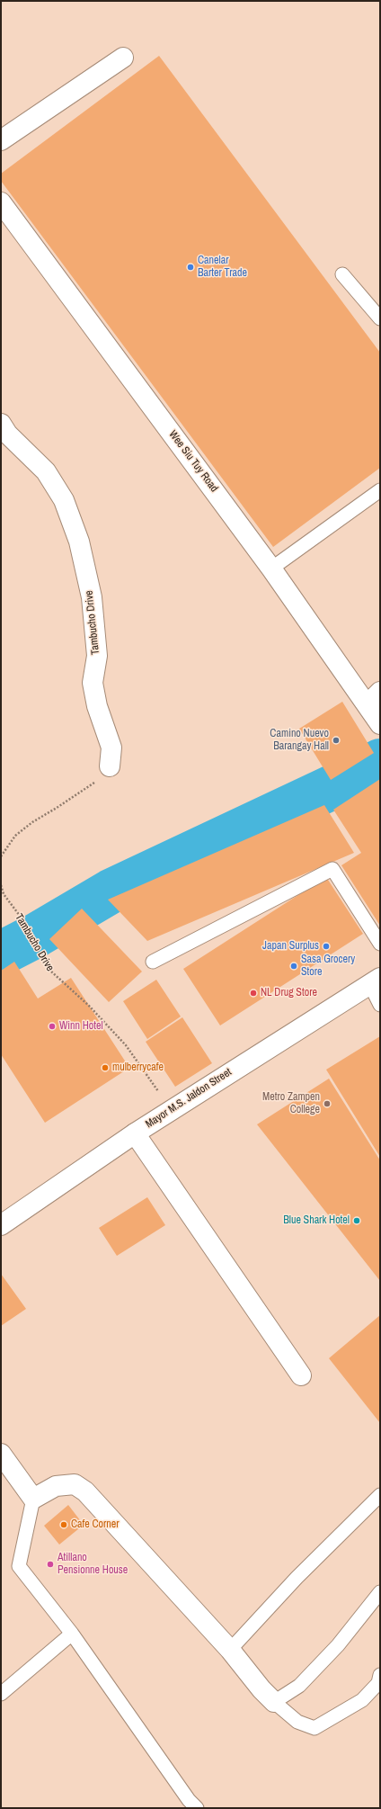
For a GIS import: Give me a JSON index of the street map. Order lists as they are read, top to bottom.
{
  "streets": {
    "street": ["Wee Siu Tuy Road", "Tambucho Drive", "Mayor M.S. Jaldon Street"]
  },
  "crossings": [
    ["Tambucho Drive", "Mayor M.S. Jaldon Street"]
  ],
  "places": [
    "Canelar Barter Trade",
    "Camino Nuevo Barangay Hall",
    "Japan Surplus",
    "Sasa Grocery Store",
    "NL Drug Store",
    "Winn Hotel",
    "mulberrycafe",
    "Metro Zampen College",
    "Blue Shark Hotel",
    "Cafe Corner",
    "Atillano Pensionne House"
  ]
}
